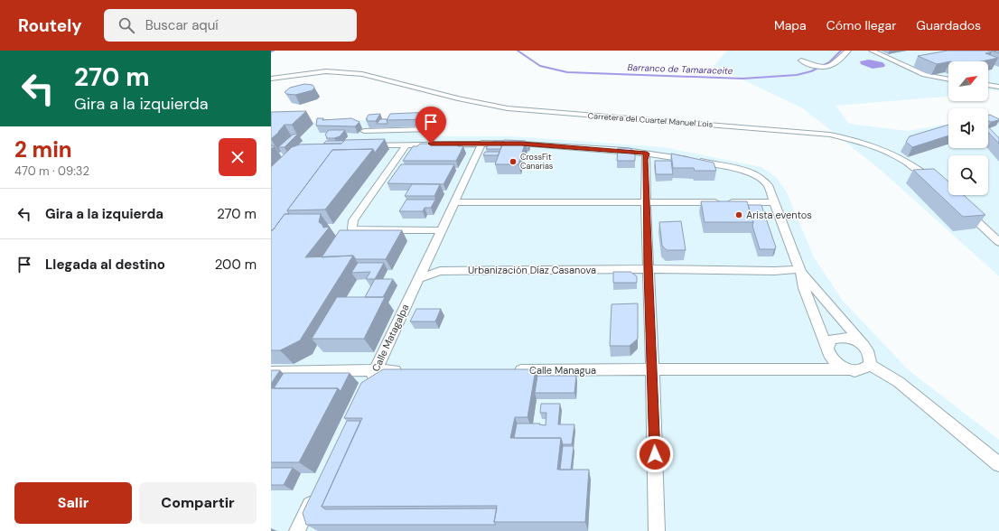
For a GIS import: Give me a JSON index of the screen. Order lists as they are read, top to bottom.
{
  "streets": {
    "street": [
      "Carretera del Cuartel Manuel Lois",
      "Urbanización Díaz Casanova",
      "Calle Matagalpa",
      "Calle Managua"
    ]
  },
  "crossings": [
    ["Urbanización Díaz Casanova", "Calle Matagalpa"]
  ],
  "water": ["Barranco de Tamaraceite"],
  "places": ["CrossFit Canarias", "Arista eventos"],
  "north": "top right",
  "page": {
    "header": "Routely",
    "search": "Buscar aquí",
    "nav": ["Mapa", "Cómo llegar", "Guardados"],
    "turn": ["270 m", "Gira a la izquierda"],
    "heading": ["2 min", "470 m · 09:32"],
    "list": [
      {
        "name": "Gira a la izquierda",
        "value": "270 m"
      },
      {
        "name": "Llegada al destino",
        "value": "200 m"
      }
    ],
    "buttons": ["Salir", "Compartir"]
  }
}
